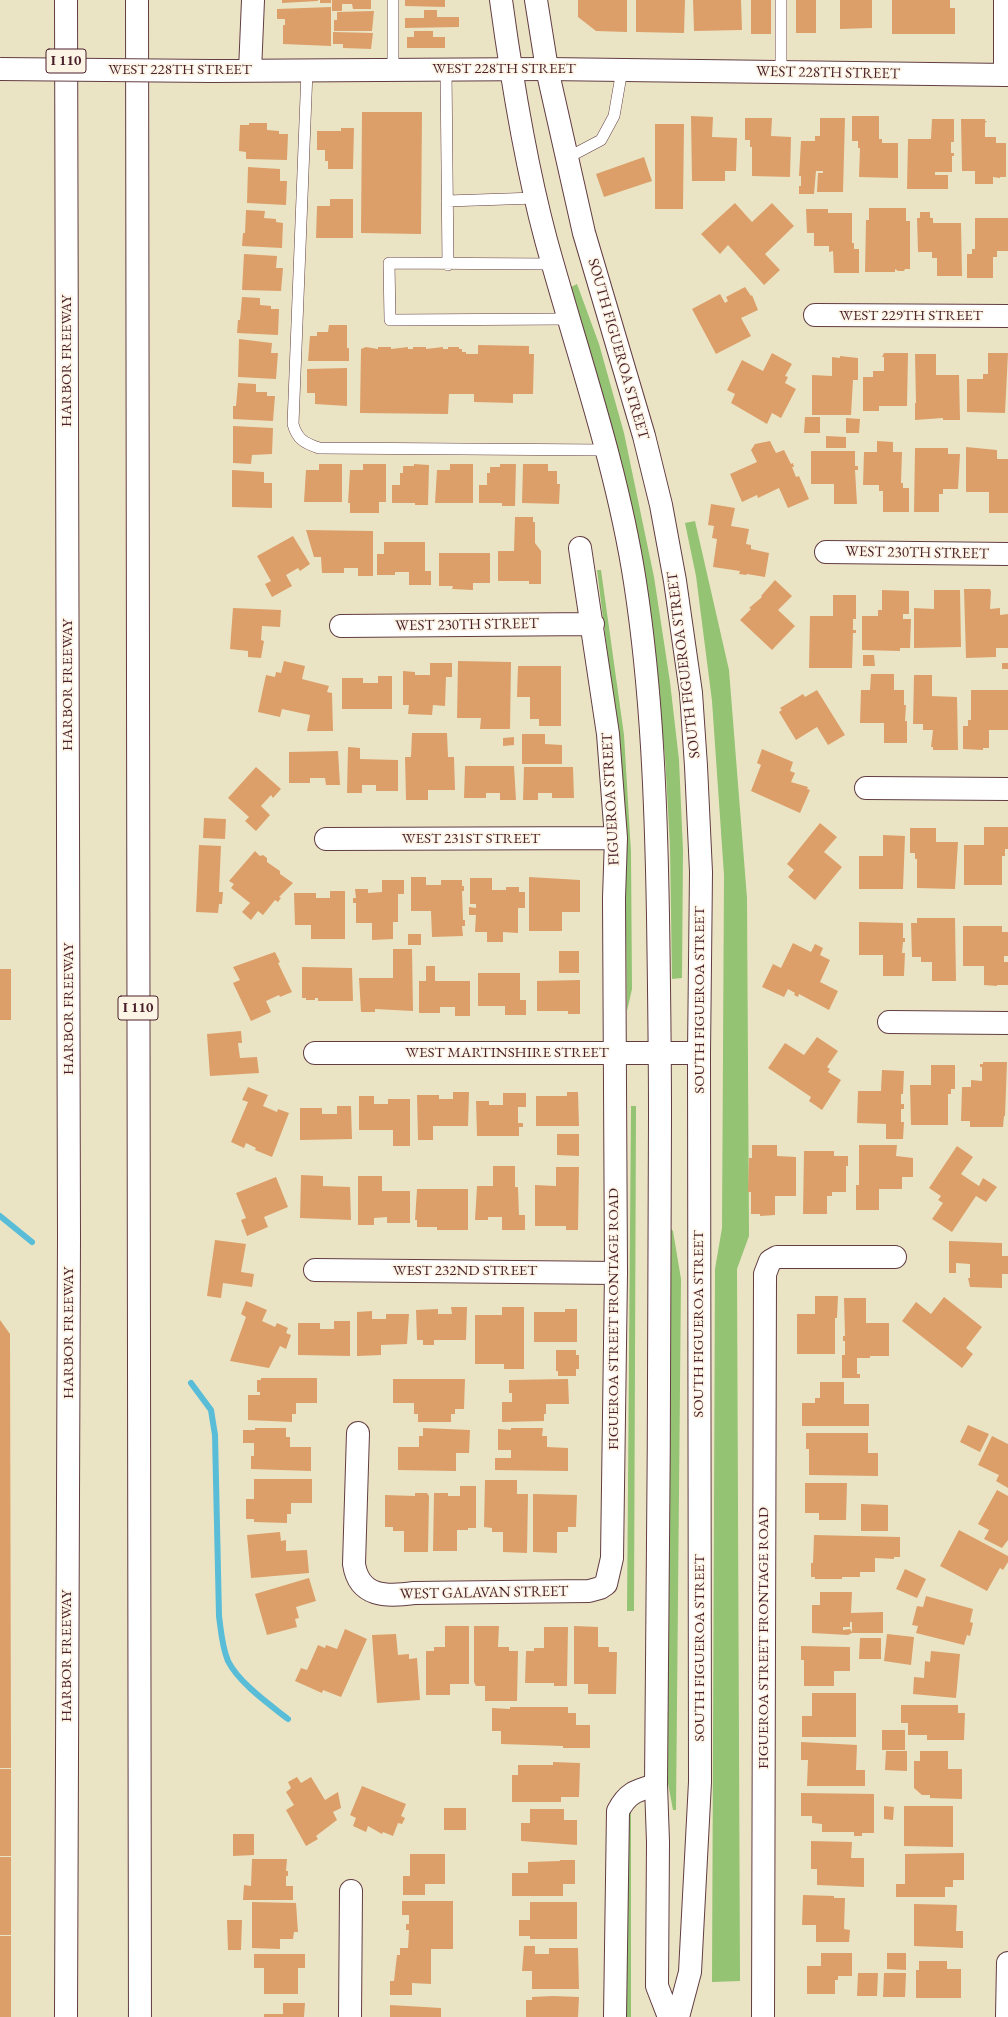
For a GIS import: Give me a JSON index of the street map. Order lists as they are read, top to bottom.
{
  "streets": {
    "main road": [
      "I 110",
      "WEST 228TH STREET",
      "WEST 229TH STREET",
      "SOUTH FIGUEROA STREET",
      "HARBOR FREEWAY",
      "WEST 230TH STREET",
      "FIGUEROA STREET",
      "WEST 231ST STREET",
      "WEST MARTINSHIRE STREET",
      "WEST 232ND STREET",
      "FIGUEROA STREET FRONTAGE ROAD",
      "WEST GALAVAN STREET"
    ]
  },
  "crossings": [
    ["WEST 228TH STREET", "SOUTH FIGUEROA STREET"],
    ["SOUTH FIGUEROA STREET", "WEST MARTINSHIRE STREET"],
    ["WEST 230TH STREET", "FIGUEROA STREET"],
    ["FIGUEROA STREET", "WEST 231ST STREET"],
    ["FIGUEROA STREET", "WEST MARTINSHIRE STREET"],
    ["FIGUEROA STREET", "FIGUEROA STREET FRONTAGE ROAD"],
    ["WEST MARTINSHIRE STREET", "FIGUEROA STREET FRONTAGE ROAD"],
    ["WEST 232ND STREET", "FIGUEROA STREET FRONTAGE ROAD"],
    ["FIGUEROA STREET FRONTAGE ROAD", "WEST GALAVAN STREET"]
  ]
}
